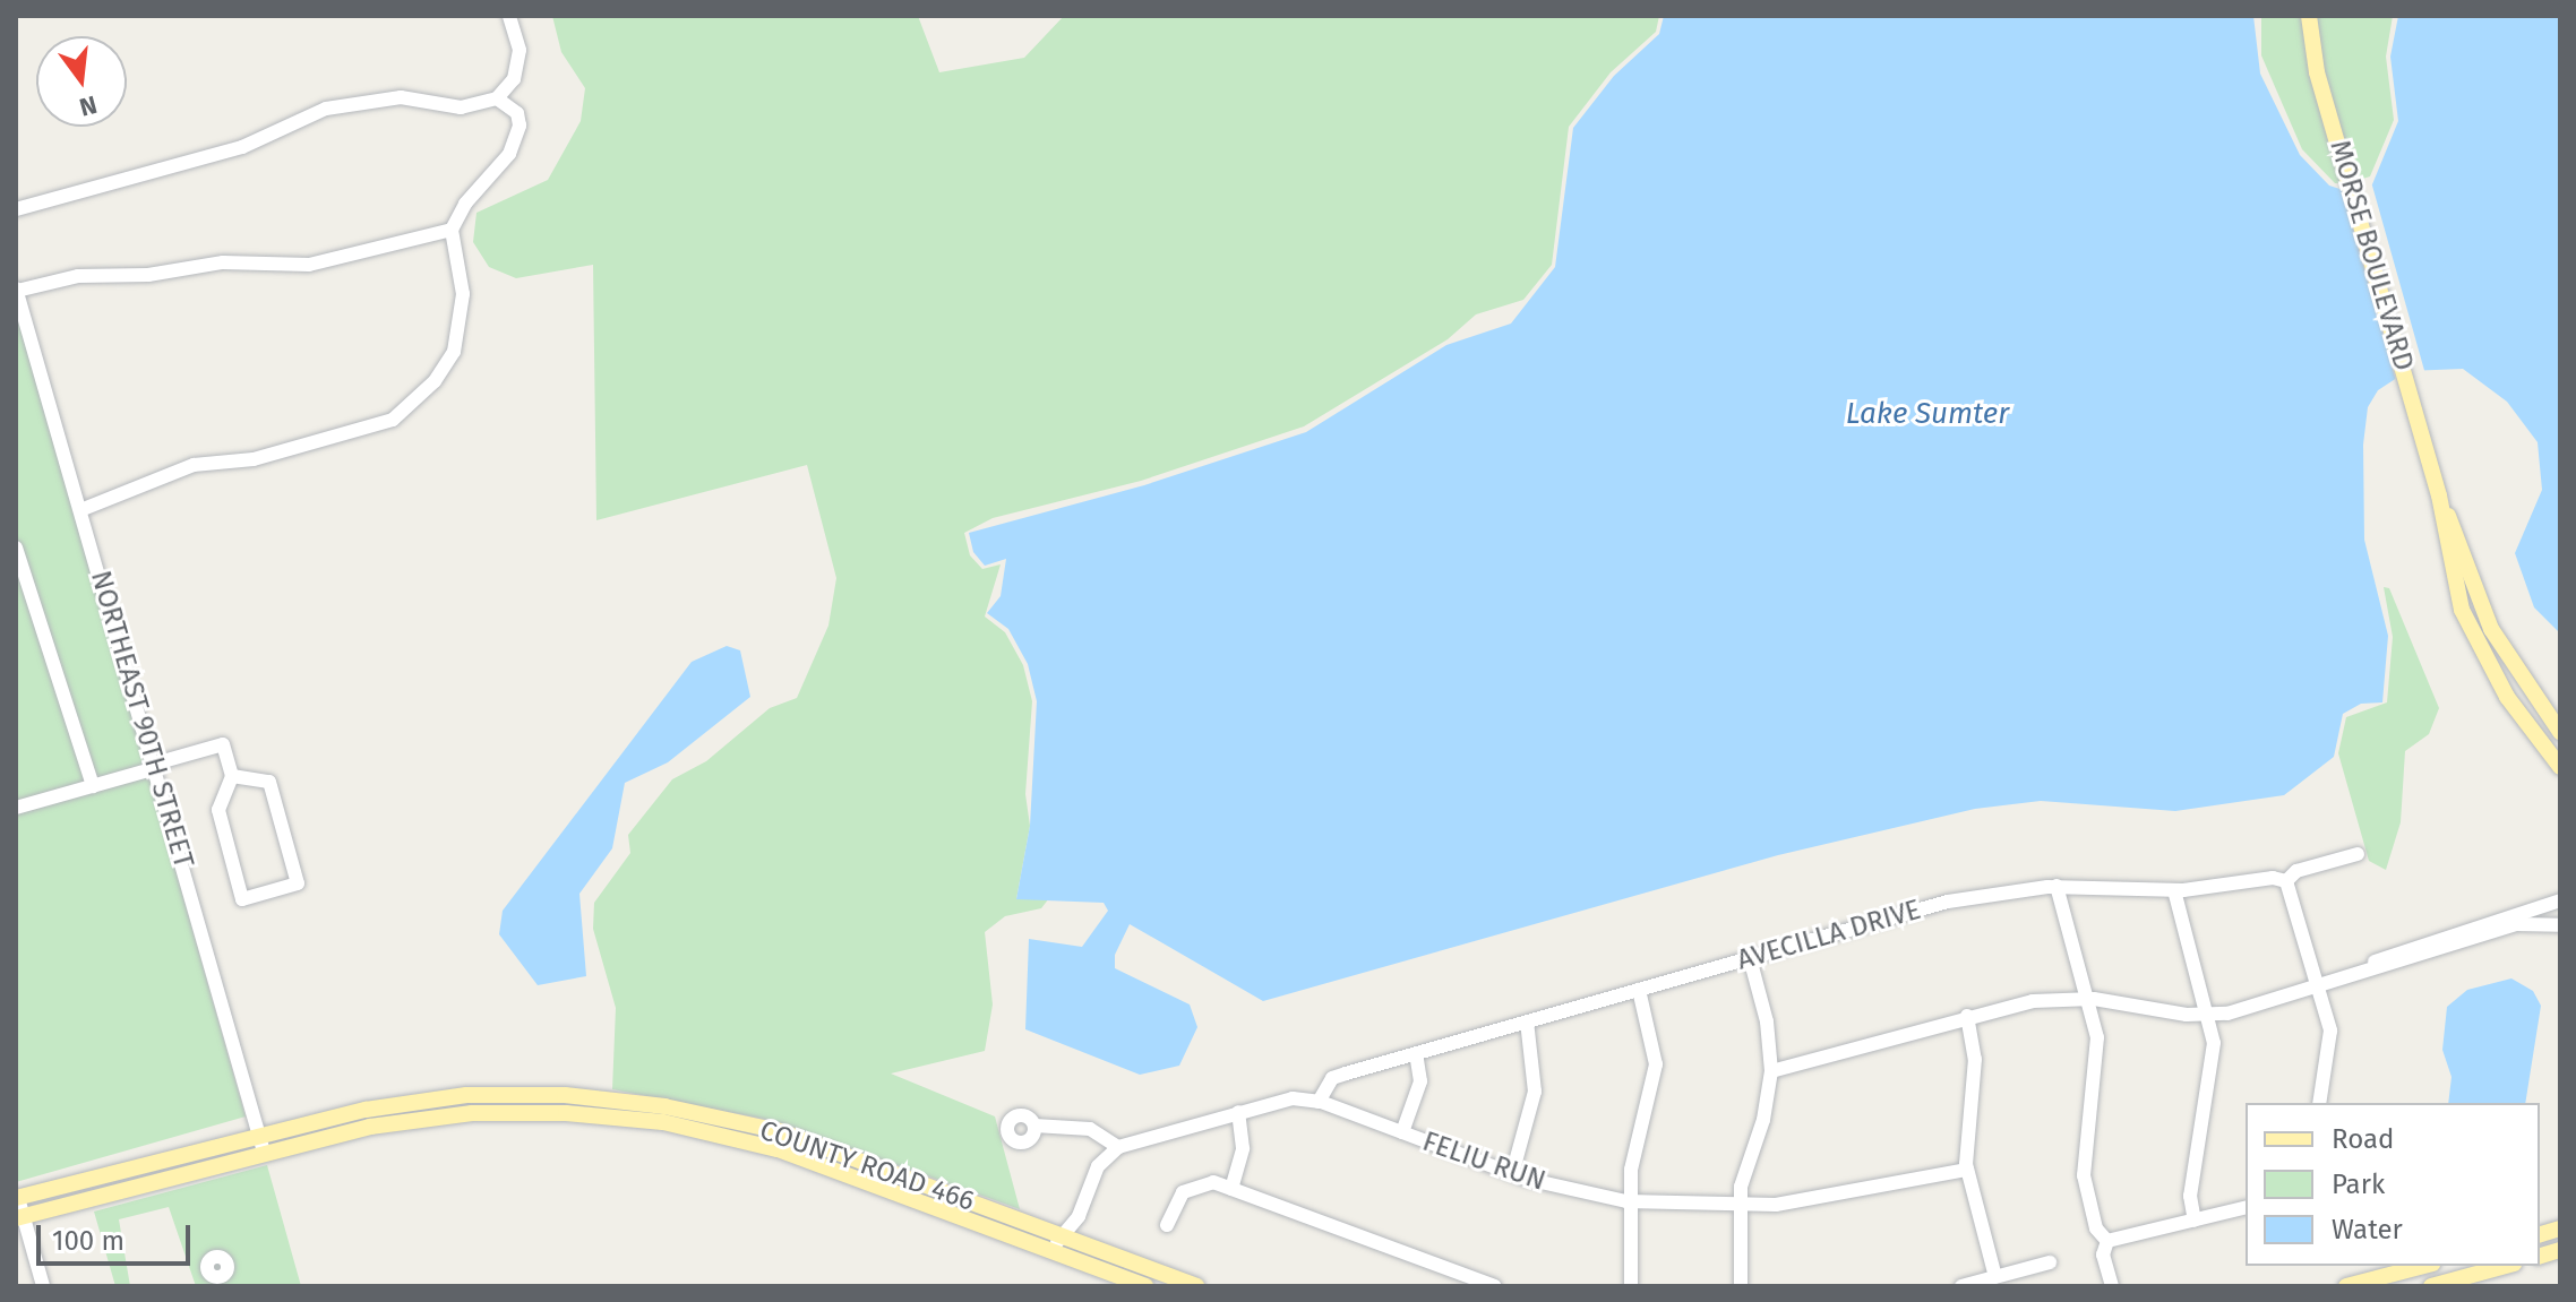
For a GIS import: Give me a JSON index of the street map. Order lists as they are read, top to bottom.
{
  "streets": {
    "main road": ["MORSE BOULEVARD", "COUNTY ROAD 466"],
    "street": ["NORTHEAST 90TH STREET", "AVECILLA DRIVE", "FELIU RUN"]
  },
  "crossings": [
    ["NORTHEAST 90TH STREET", "COUNTY ROAD 466"],
    ["AVECILLA DRIVE", "FELIU RUN"]
  ],
  "water": ["Lake Sumter"],
  "legend": ["Road", "Park", "Water"],
  "scale_bar": "100 m",
  "north": "bottom"
}
